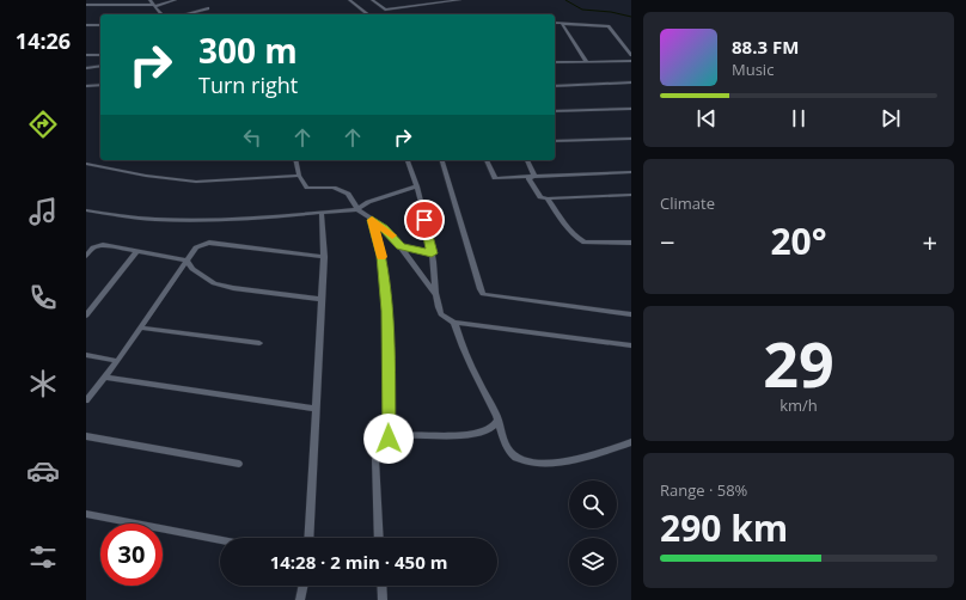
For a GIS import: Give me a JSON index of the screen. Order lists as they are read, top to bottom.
{
  "page": {
    "tabs": "14:26",
    "turn": ["300 m", "Turn right"],
    "song": ["88.3 FM", "Music"],
    "tile": [
      "Climate",
      ["29", "km/h"],
      ["Range · 58%", "290 km"]
    ],
    "heat": ["−", "20°", "+"],
    "limit": "30",
    "trip": "14:28 · 2 min · 450 m"
  }
}
